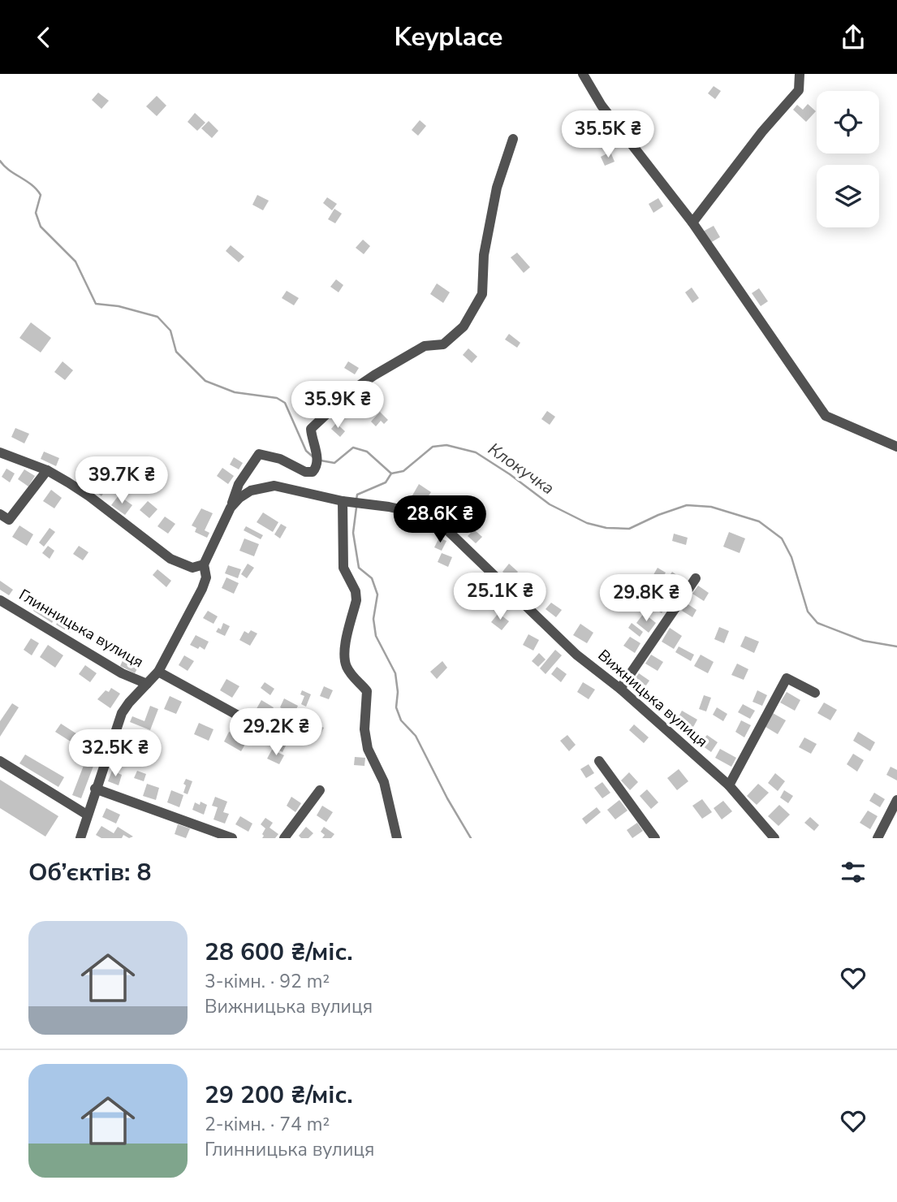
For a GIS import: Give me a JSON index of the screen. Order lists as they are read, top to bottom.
{
  "streets": {
    "street": ["Глинницька вулиця", "Вижницька вулиця"]
  },
  "crossings": [
    ["Глинницька вулиця", "Вижницька вулиця"]
  ],
  "water": ["Клокучка"],
  "page": {
    "header": "Keyplace",
    "price": [
      "35.5K ₴",
      "35.9K ₴",
      "39.7K ₴",
      "28.6K ₴",
      "25.1K ₴",
      "29.8K ₴",
      "29.2K ₴",
      "32.5K ₴"
    ],
    "heading": "Об’єктів: 8",
    "list": [
      {
        "name": "28 600 ₴/міс.",
        "note": "3-кімн. · 92 m² · Вижницька вулиця"
      },
      {
        "name": "29 200 ₴/міс.",
        "note": "2-кімн. · 74 m² · Глинницька вулиця"
      }
    ]
  }
}
